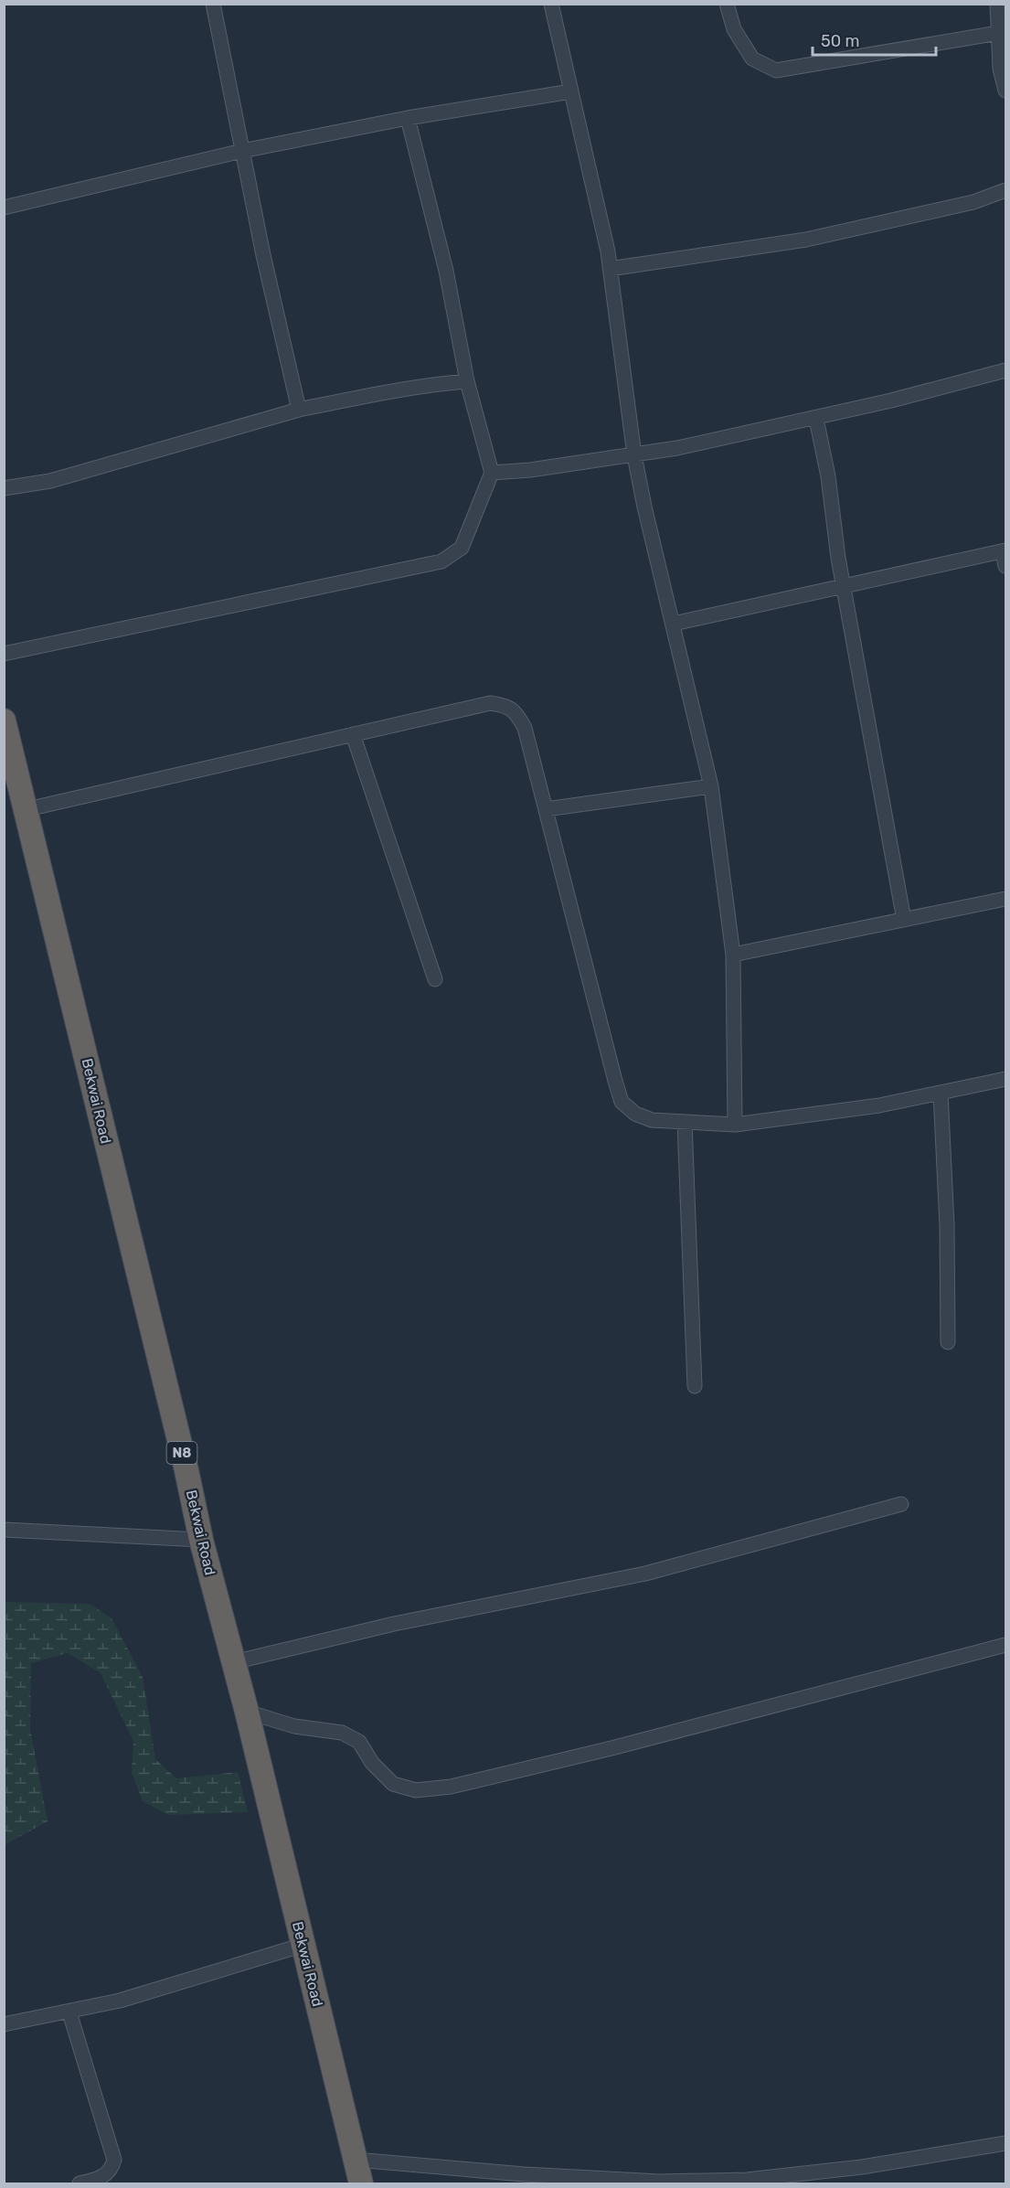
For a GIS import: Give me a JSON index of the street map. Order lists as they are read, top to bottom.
{
  "streets": {
    "highway": ["Bekwai Road", "N8"]
  },
  "scale_bar": "50 m"
}
